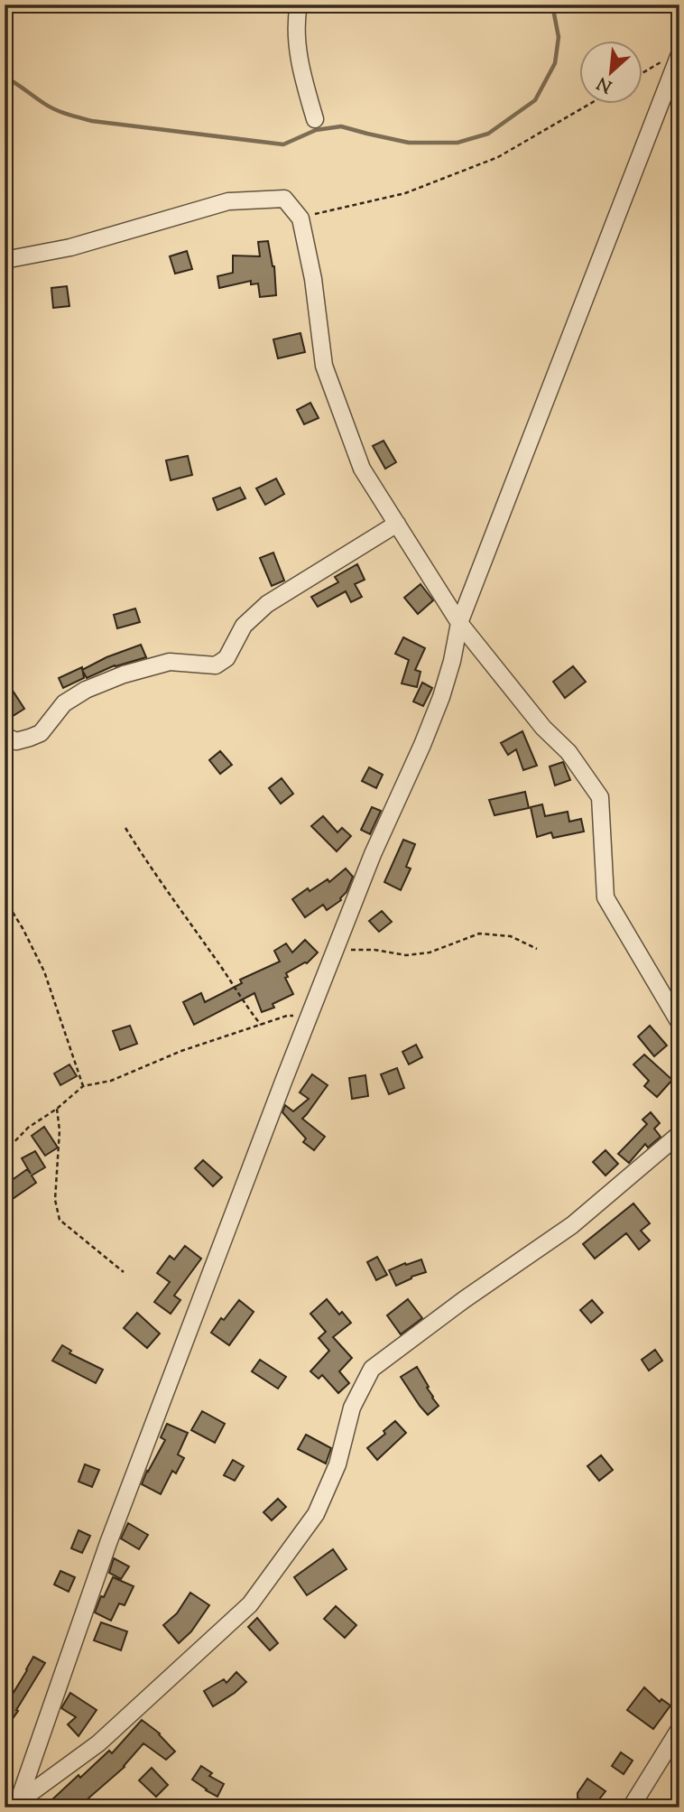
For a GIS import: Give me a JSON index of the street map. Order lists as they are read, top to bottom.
{
  "north": "bottom left"
}
